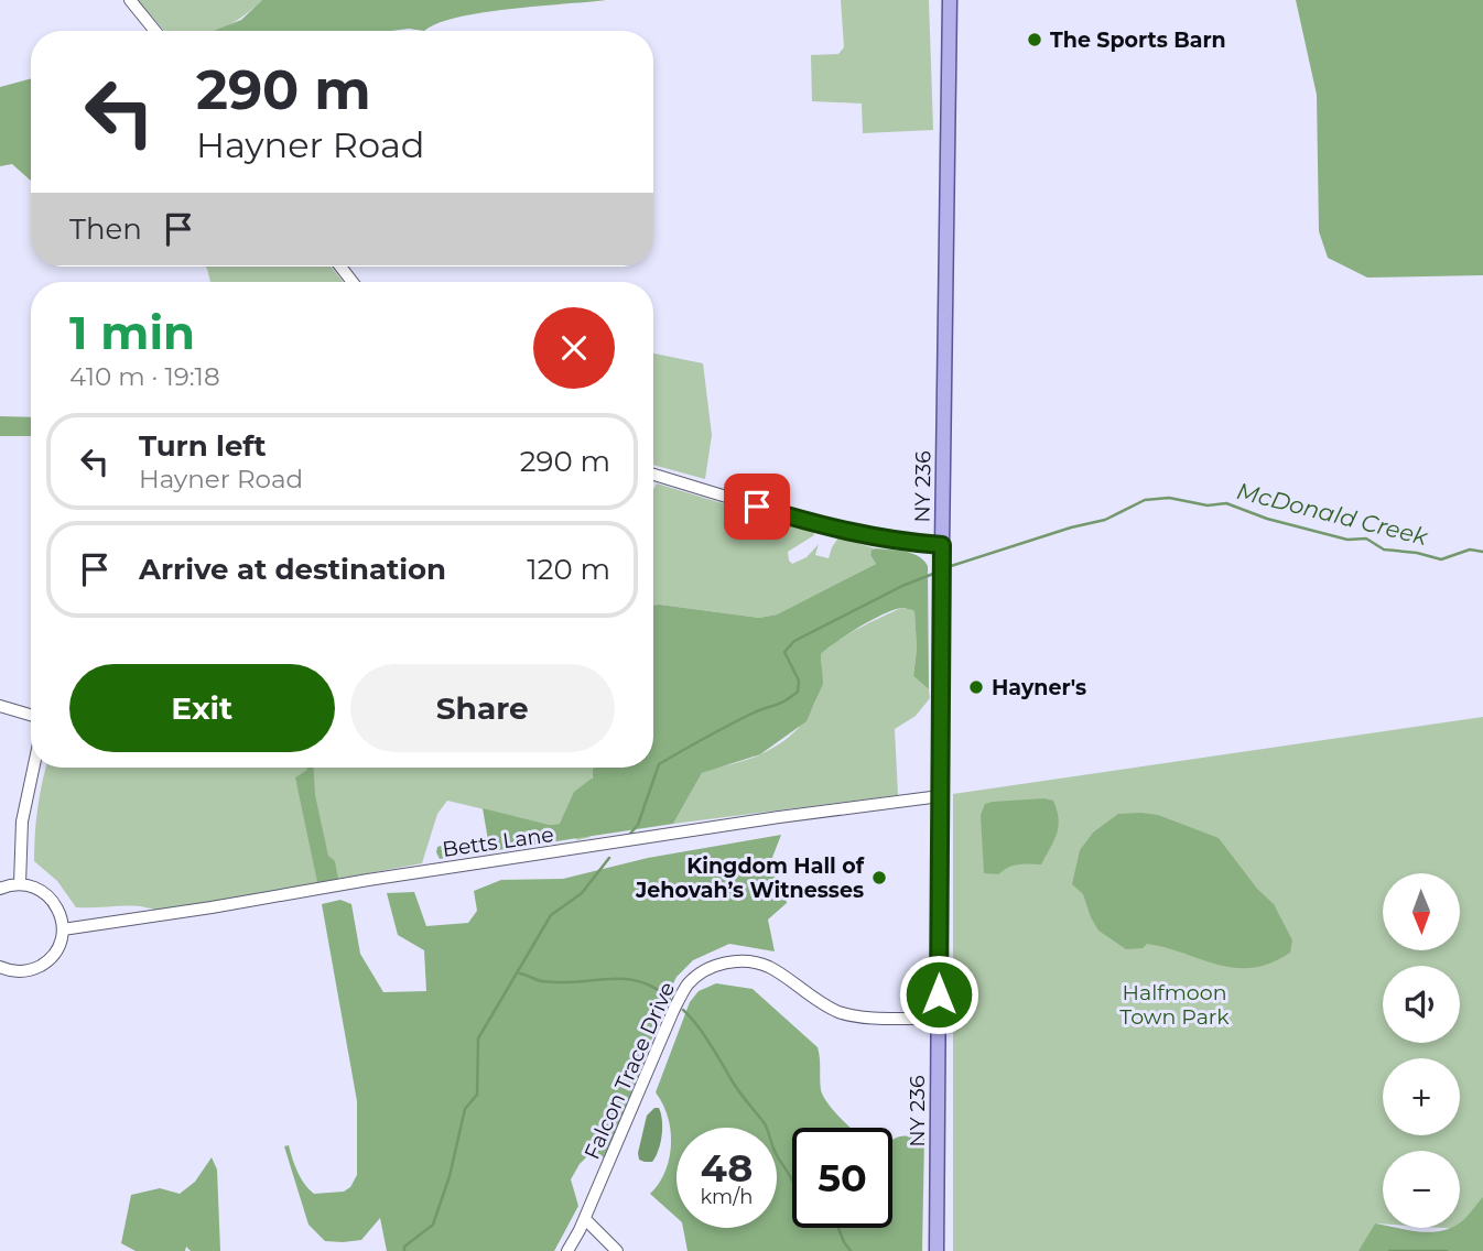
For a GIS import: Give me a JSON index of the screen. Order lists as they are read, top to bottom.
{
  "streets": {
    "main road": ["NY 236"],
    "street": ["Betts Lane", "Falcon Trace Drive"]
  },
  "crossings": [
    ["NY 236", "Betts Lane"],
    ["NY 236", "Falcon Trace Drive"]
  ],
  "water": ["McDonald Creek"],
  "parks": ["Halfmoon Town Park"],
  "places": ["The Sports Barn", "Hayner's", "Kingdom Hall of Jehovah’s Witnesses"],
  "north": "bottom",
  "page": {
    "turn": ["290 m", "Hayner Road"],
    "then": "Then",
    "heading": ["1 min", "410 m · 19:18"],
    "list": [
      {
        "name": "Turn left",
        "note": "Hayner Road",
        "value": "290 m"
      },
      {
        "name": "Arrive at destination",
        "value": "120 m"
      }
    ],
    "buttons": ["Exit", "Share"],
    "map_buttons": ["+", "−"],
    "speed": "48 km/h",
    "limit": "50"
  }
}
